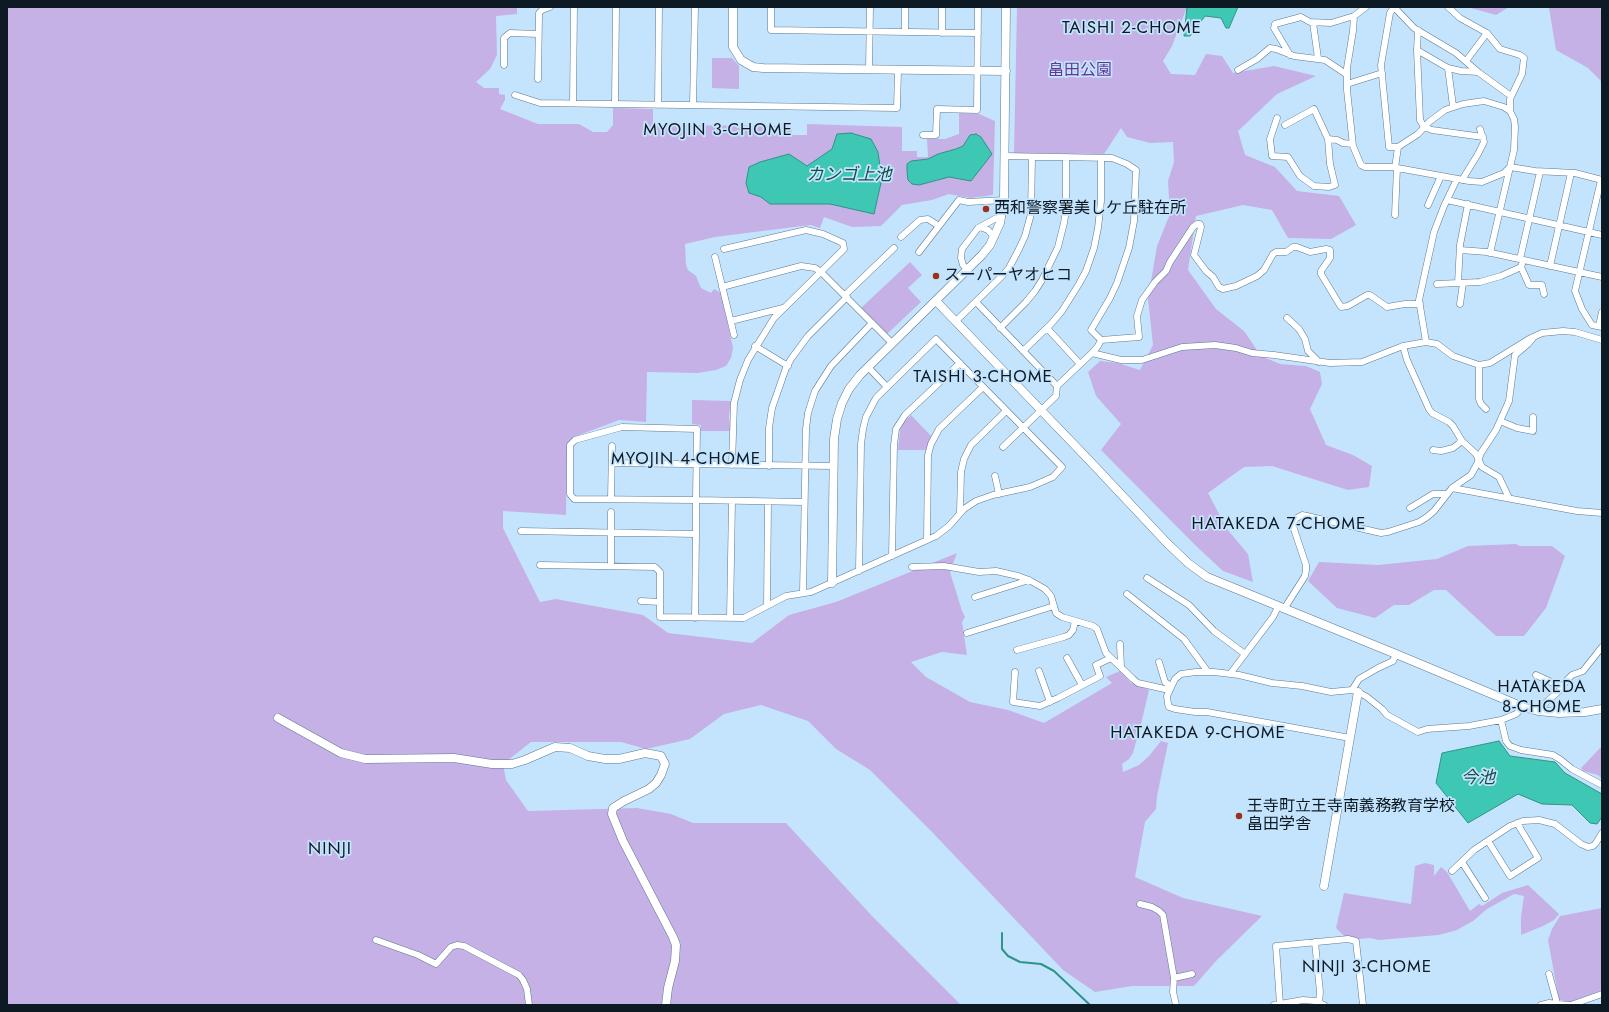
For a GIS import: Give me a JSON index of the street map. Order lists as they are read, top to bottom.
{
  "districts": [
    "TAISHI 2-CHOME",
    "MYOJIN 3-CHOME",
    "TAISHI 3-CHOME",
    "MYOJIN 4-CHOME",
    "HATAKEDA 7-CHOME",
    "HATAKEDA 8-CHOME",
    "HATAKEDA 9-CHOME",
    "NINJI",
    "NINJI 3-CHOME"
  ],
  "water": ["カンゴ上池", "今池"],
  "parks": ["畠田公園"],
  "places": ["西和警察署美しケ丘駐在所", "スーパーヤオヒコ", "王寺町立王寺南義務教育学校 畠田学舎"]
}
